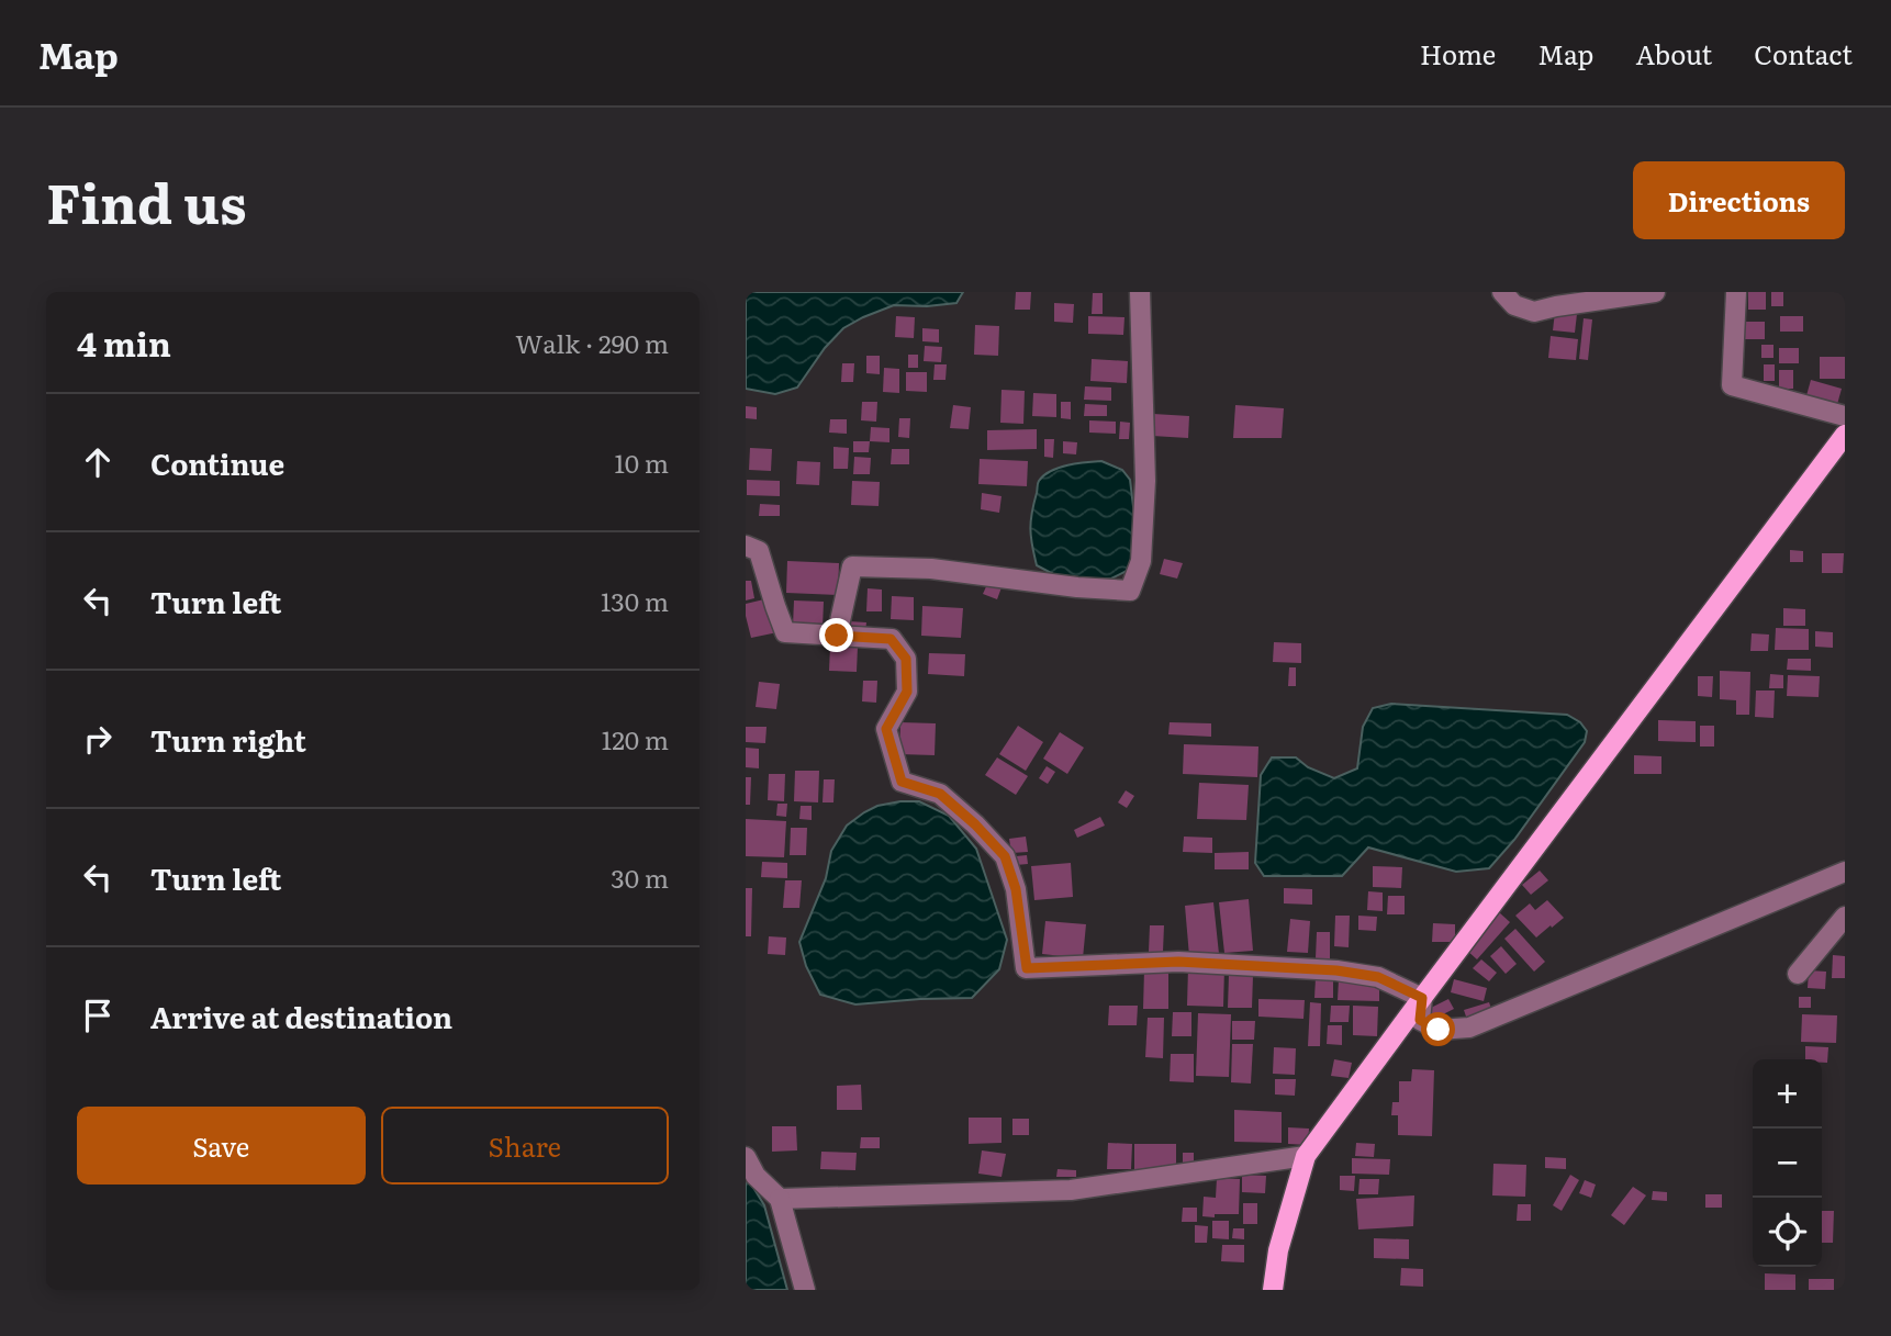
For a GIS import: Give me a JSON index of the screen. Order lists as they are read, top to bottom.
{
  "page": {
    "header": "Map",
    "nav": [
      "Home",
      "Map",
      "About",
      "Contact"
    ],
    "title": "Find us",
    "buttons": [
      "Directions",
      ["Save", "Share"]
    ],
    "heading": ["4 min", "Walk · 290 m"],
    "list": [
      ["Continue", "10 m"],
      ["Turn left", "130 m"],
      ["Turn right", "120 m"],
      ["Turn left", "30 m"],
      "Arrive at destination"
    ],
    "map_buttons": ["+", "−"]
  }
}
